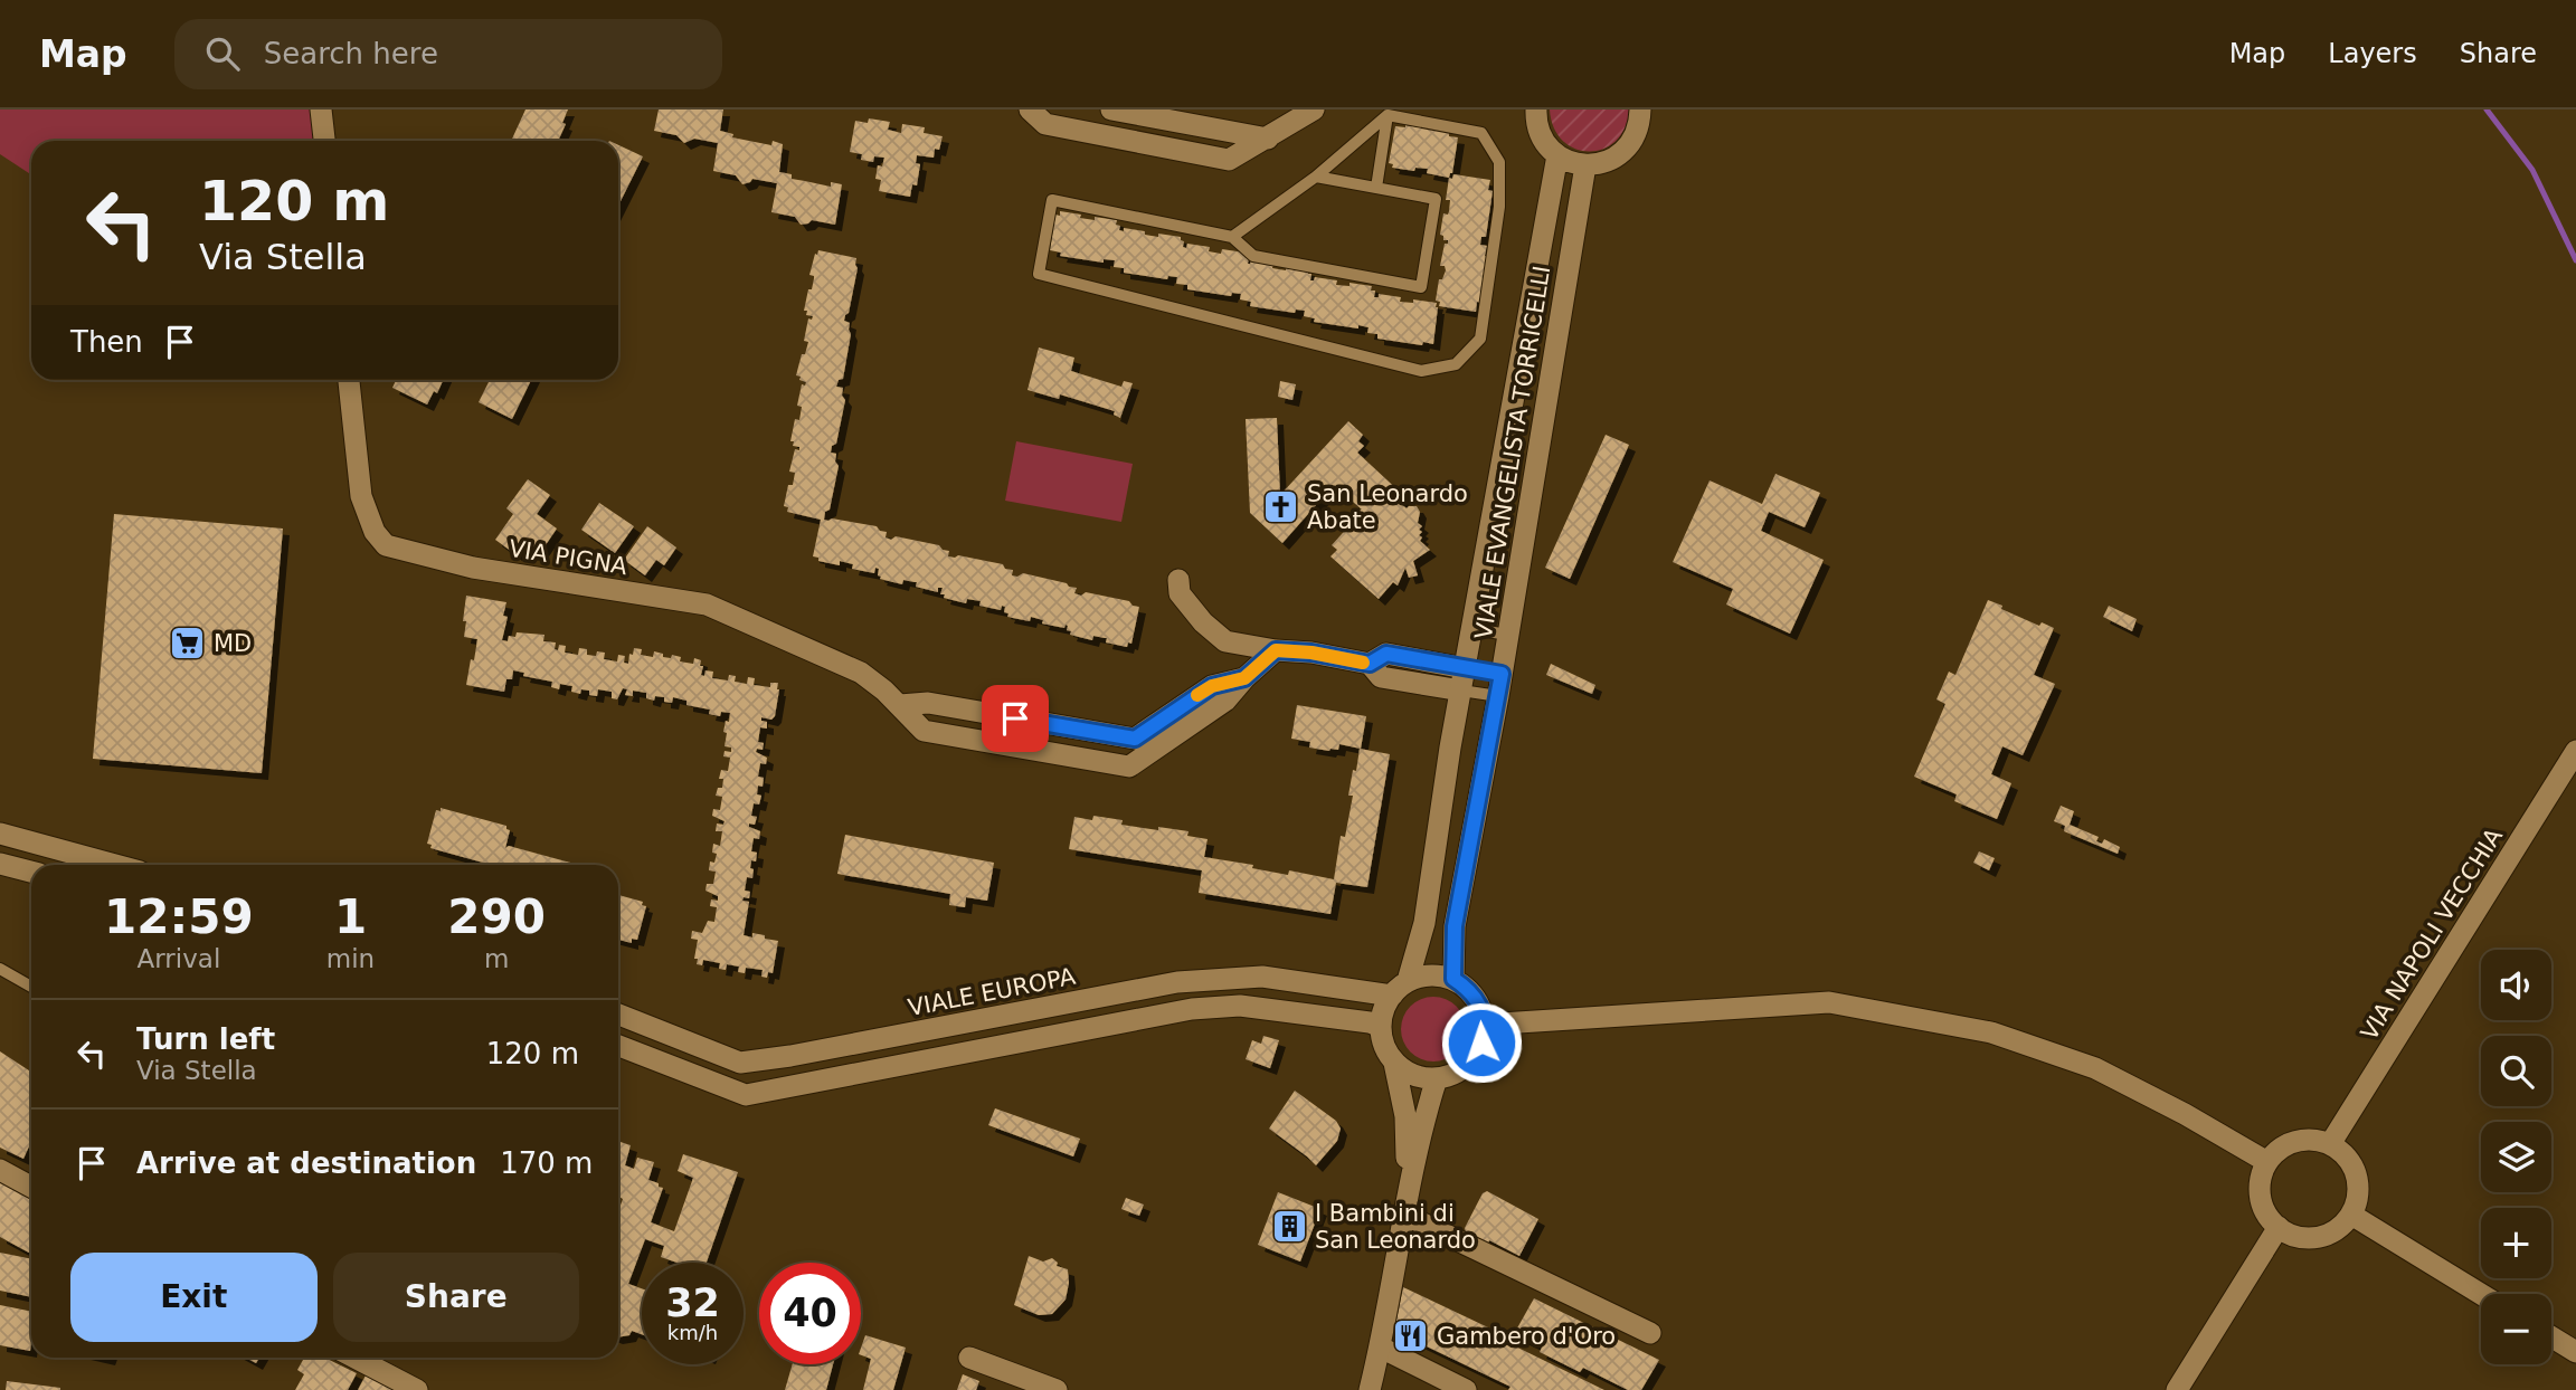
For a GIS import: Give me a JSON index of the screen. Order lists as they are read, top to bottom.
{
  "streets": {
    "street": [
      "VIALE EVANGELISTA TORRICELLI",
      "VIA PIGNA",
      "VIA NAPOLI VECCHIA",
      "VIALE EUROPA"
    ]
  },
  "crossings": [
    ["VIALE EVANGELISTA TORRICELLI", "VIALE EUROPA"]
  ],
  "places": {
    "church": ["San Leonardo Abate"],
    "supermarket": ["MD"],
    "building": ["I Bambini di San Leonardo"],
    "restaurant": ["Gambero d'Oro"]
  },
  "page": {
    "header": "Map",
    "search": "Search here",
    "nav": ["Map", "Layers", "Share"],
    "turn": ["120 m", "Via Stella"],
    "then": "Then",
    "eta": [
      "12:59",
      "Arrival",
      "1",
      "min",
      "290",
      "m"
    ],
    "map_buttons": ["+", "−"],
    "list": [
      {
        "name": "Turn left",
        "note": "Via Stella",
        "value": "120 m"
      },
      {
        "name": "Arrive at destination",
        "value": "170 m"
      }
    ],
    "buttons": ["Exit", "Share"],
    "speed": "32 km/h",
    "limit": "40"
  }
}
